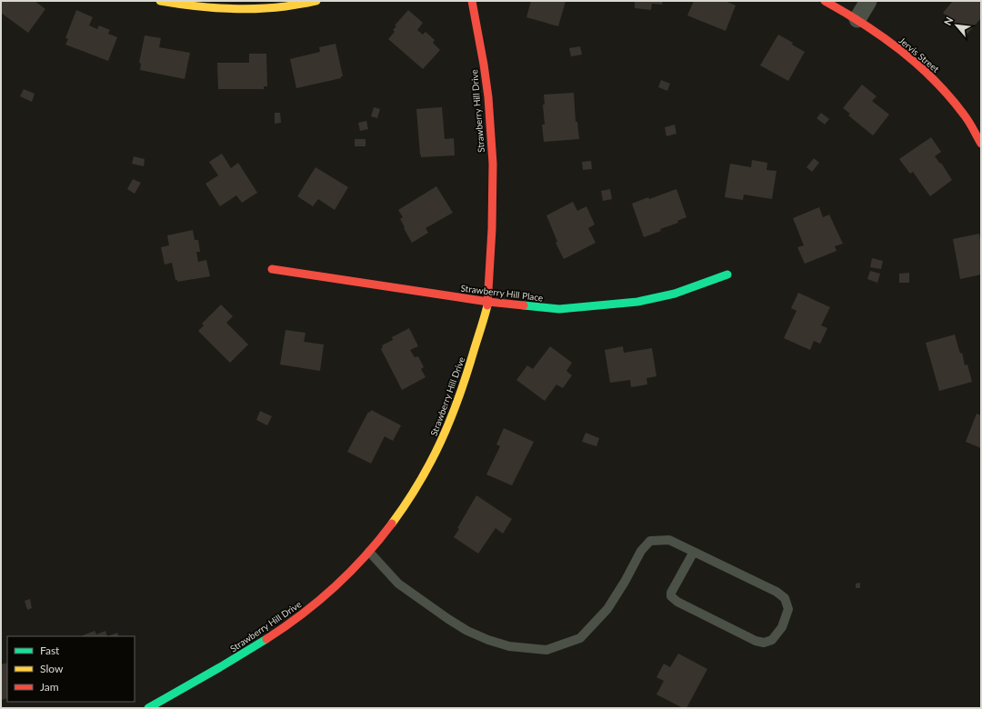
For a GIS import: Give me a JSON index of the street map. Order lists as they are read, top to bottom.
{
  "streets": {
    "street": ["Jervis Street", "Strawberry Hill Drive", "Strawberry Hill Place"]
  },
  "crossings": [
    ["Strawberry Hill Drive", "Strawberry Hill Place"]
  ],
  "legend": ["Fast", "Slow", "Jam"],
  "north": "top left"
}
